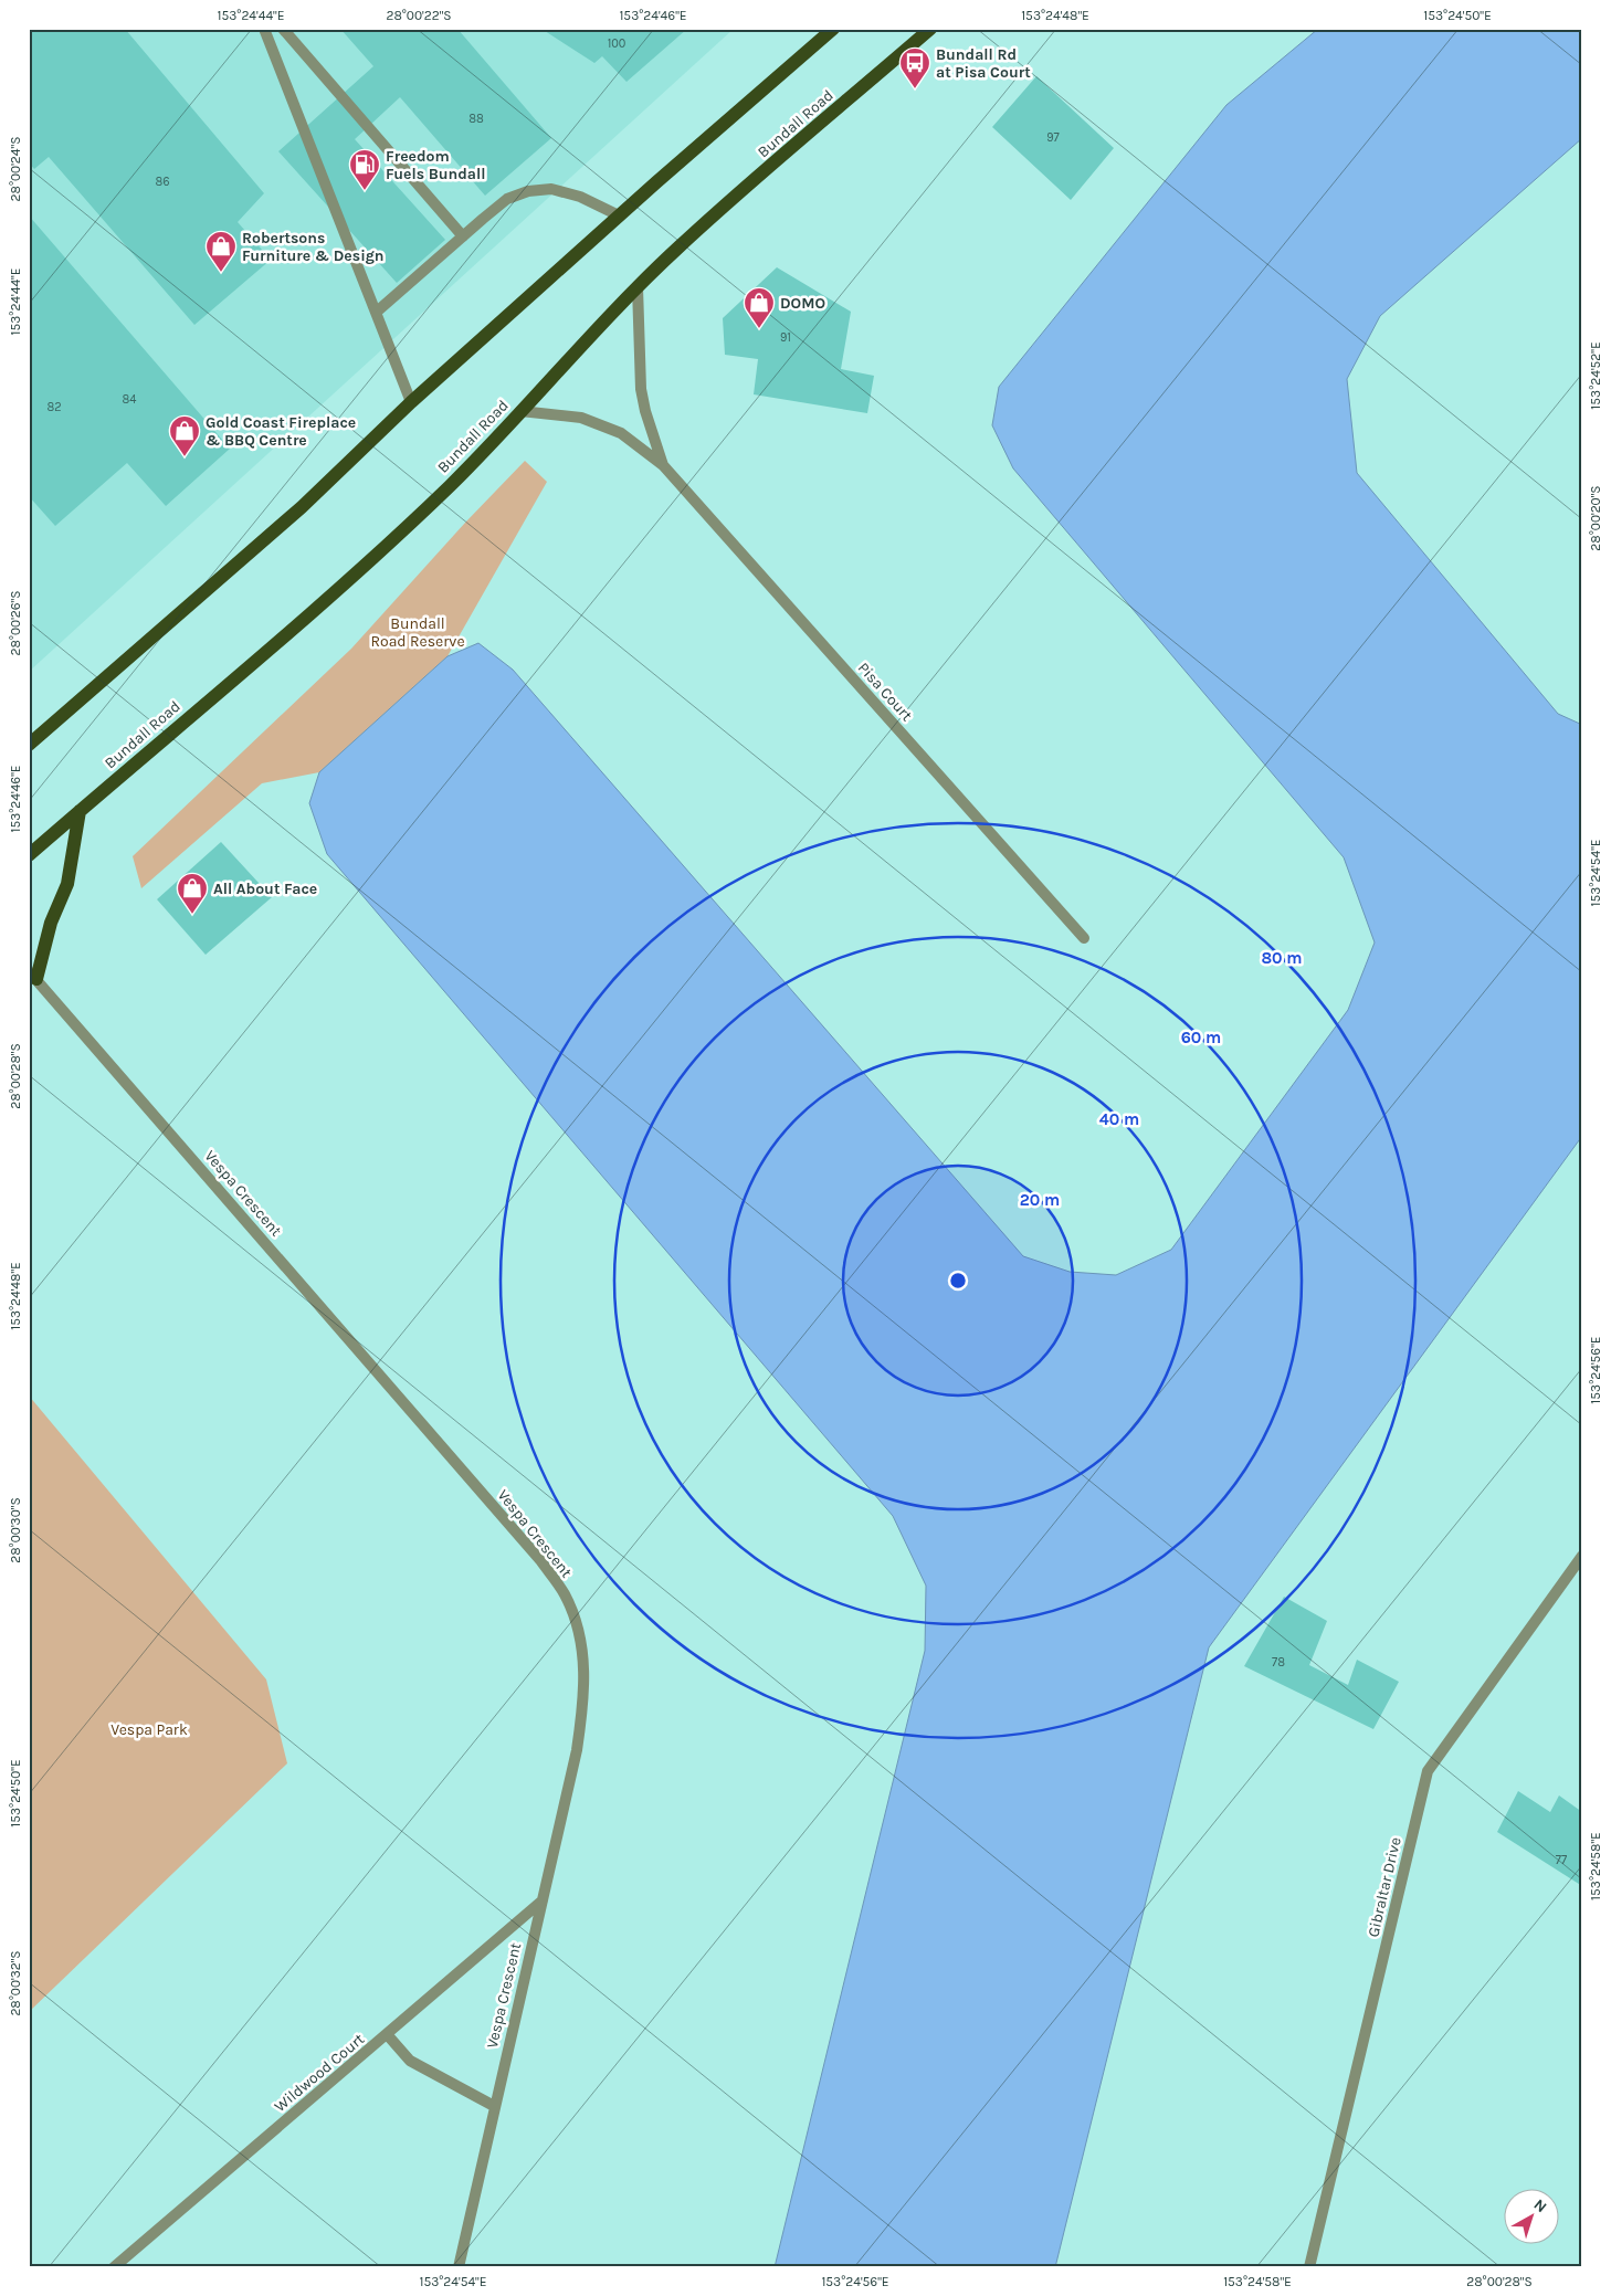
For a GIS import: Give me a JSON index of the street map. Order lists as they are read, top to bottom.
{
  "streets": {
    "main road": ["Bundall Road"],
    "street": [
      "Pisa Court",
      "Vespa Crescent",
      "Gibraltar Drive",
      "Wildwood Court"
    ]
  },
  "crossings": [
    ["Bundall Road", "Pisa Court"],
    ["Vespa Crescent", "Wildwood Court"]
  ],
  "parks": ["Bundall Road Reserve", "Vespa Park"],
  "places": {
    "bus stop": ["Bundall Rd at Pisa Court"],
    "fuel station": ["Freedom Fuels Bundall"],
    "shop": [
      "Robertsons Furniture & Design",
      "DOMO",
      "Gold Coast Fireplace & BBQ Centre",
      "All About Face"
    ]
  },
  "house_numbers": [
    "100",
    "88",
    "97",
    "86",
    "91",
    "84",
    "82",
    "78",
    "77"
  ],
  "north": "top right",
  "coordinates": [
    "153°24'44\"E",
    "28°00'22\"S",
    "153°24'46\"E",
    "153°24'48\"E",
    "153°24'50\"E",
    "28°00'24\"S",
    "153°24'52\"E",
    "28°00'20\"S",
    "28°00'26\"S",
    "153°24'54\"E",
    "28°00'28\"S",
    "153°24'56\"E",
    "28°00'30\"S",
    "153°24'58\"E",
    "28°00'32\"S"
  ],
  "rings": [
    "80 m",
    "60 m",
    "40 m",
    "20 m"
  ]
}
